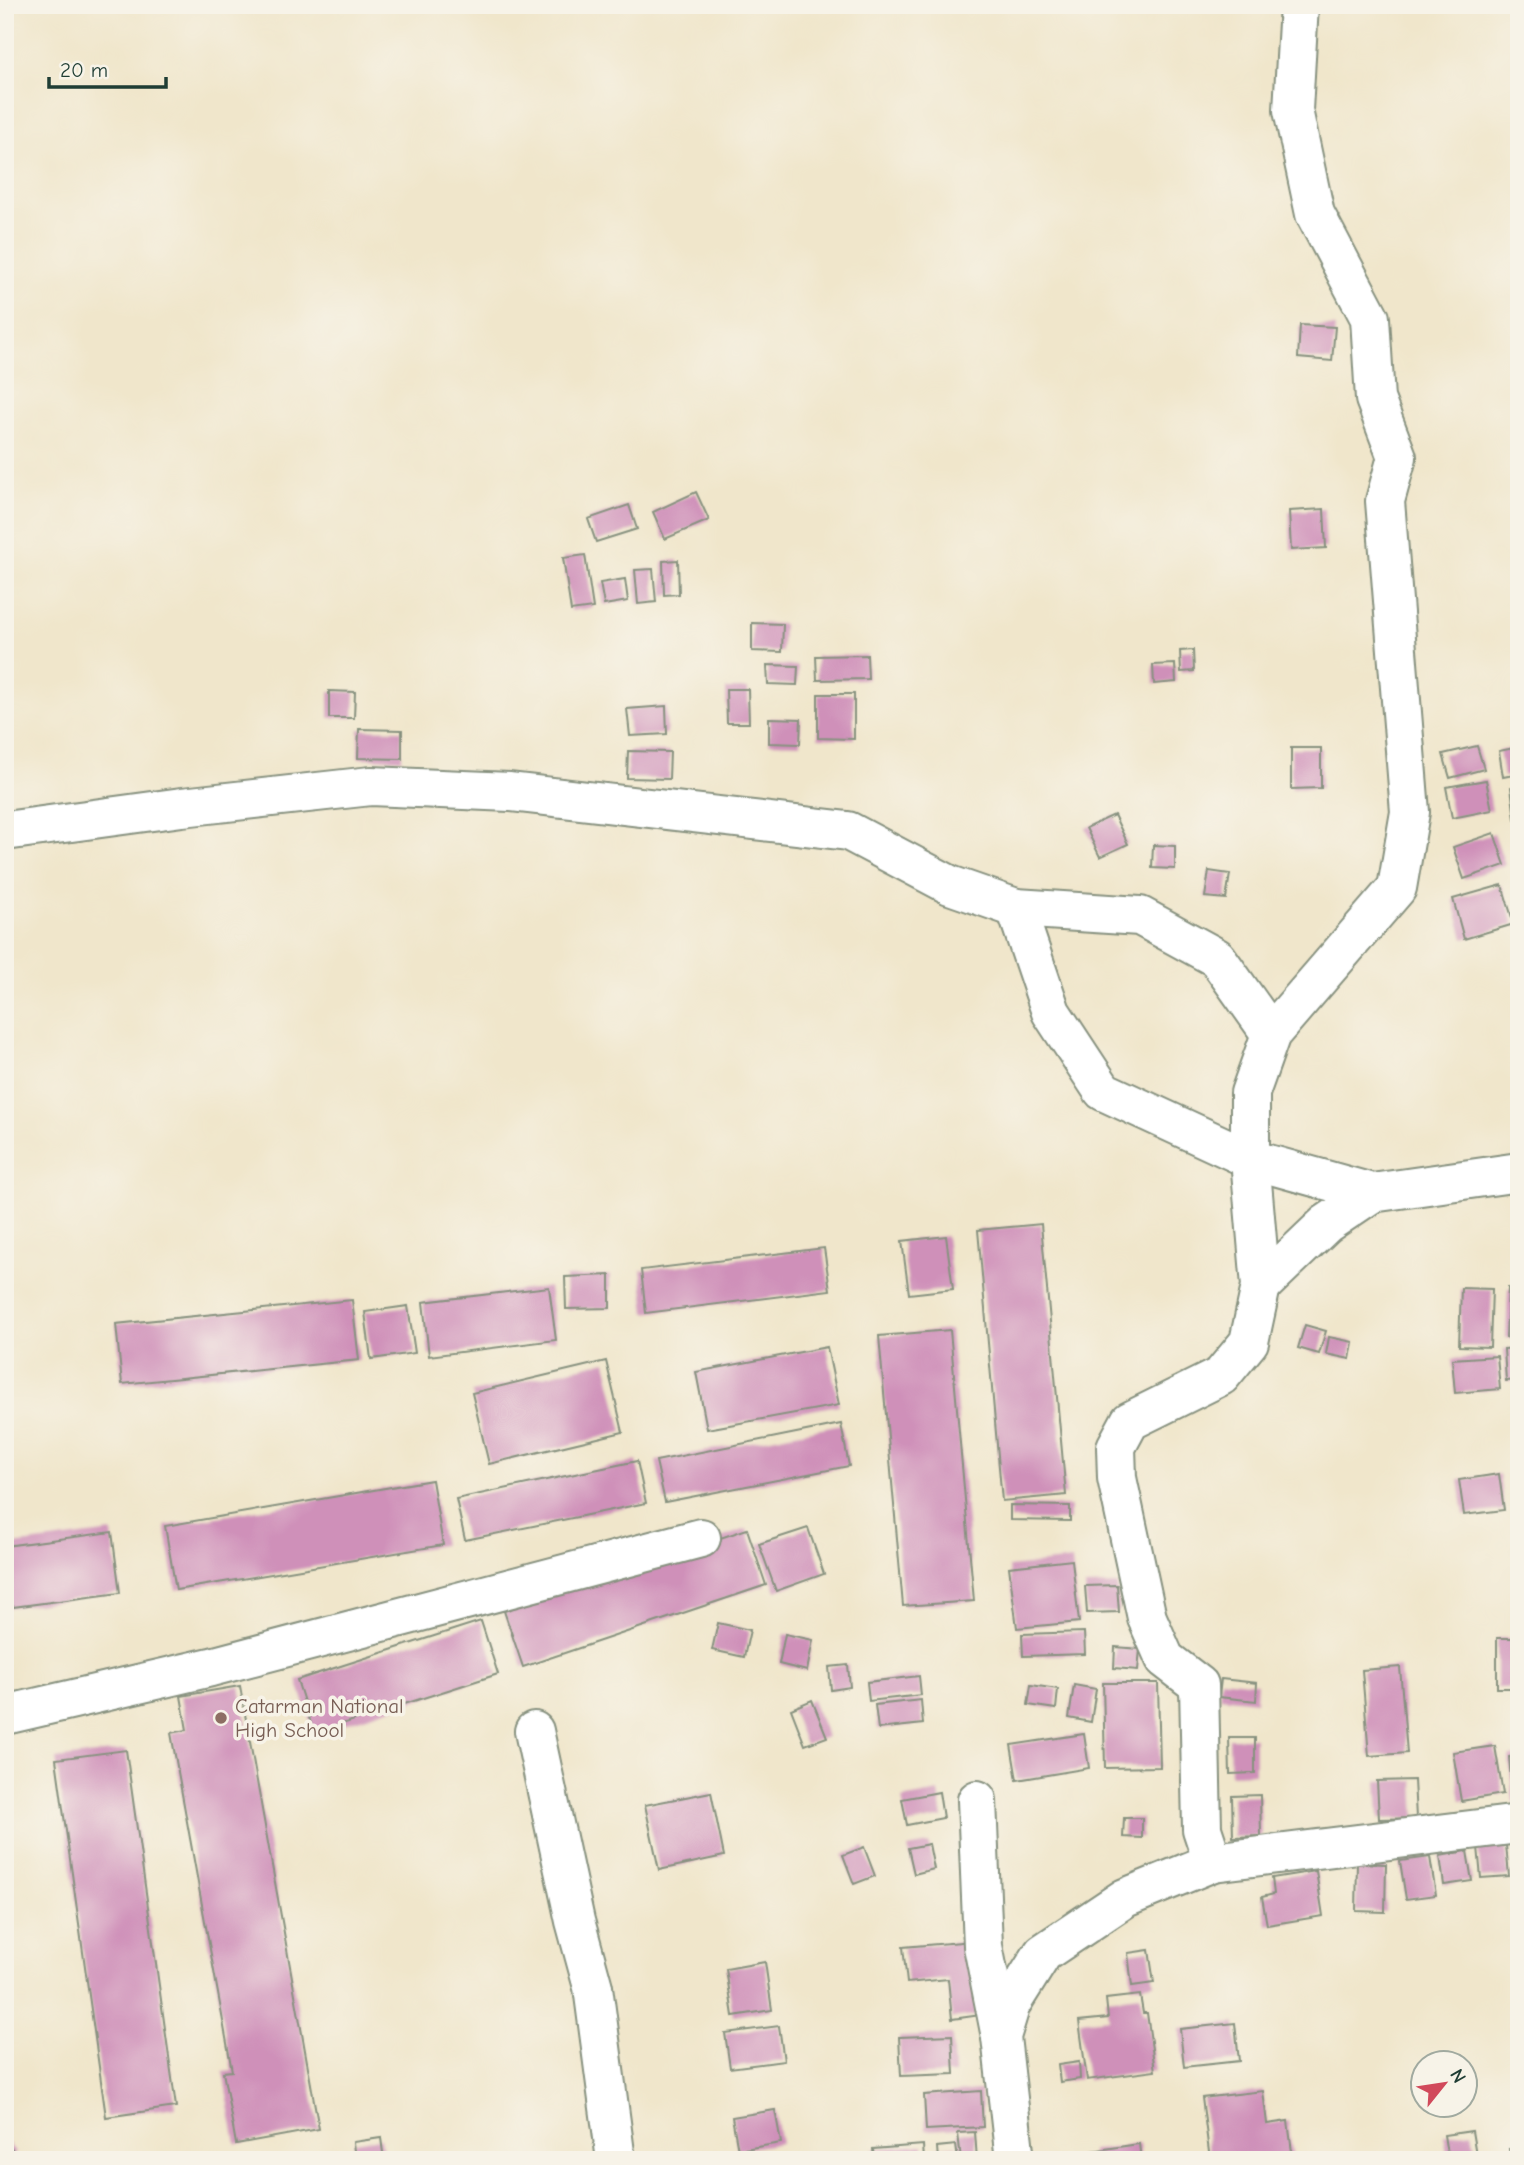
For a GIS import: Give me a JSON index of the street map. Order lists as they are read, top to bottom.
{
  "places": ["Catarman National High School"],
  "scale_bar": "20 m",
  "north": "top right"
}
